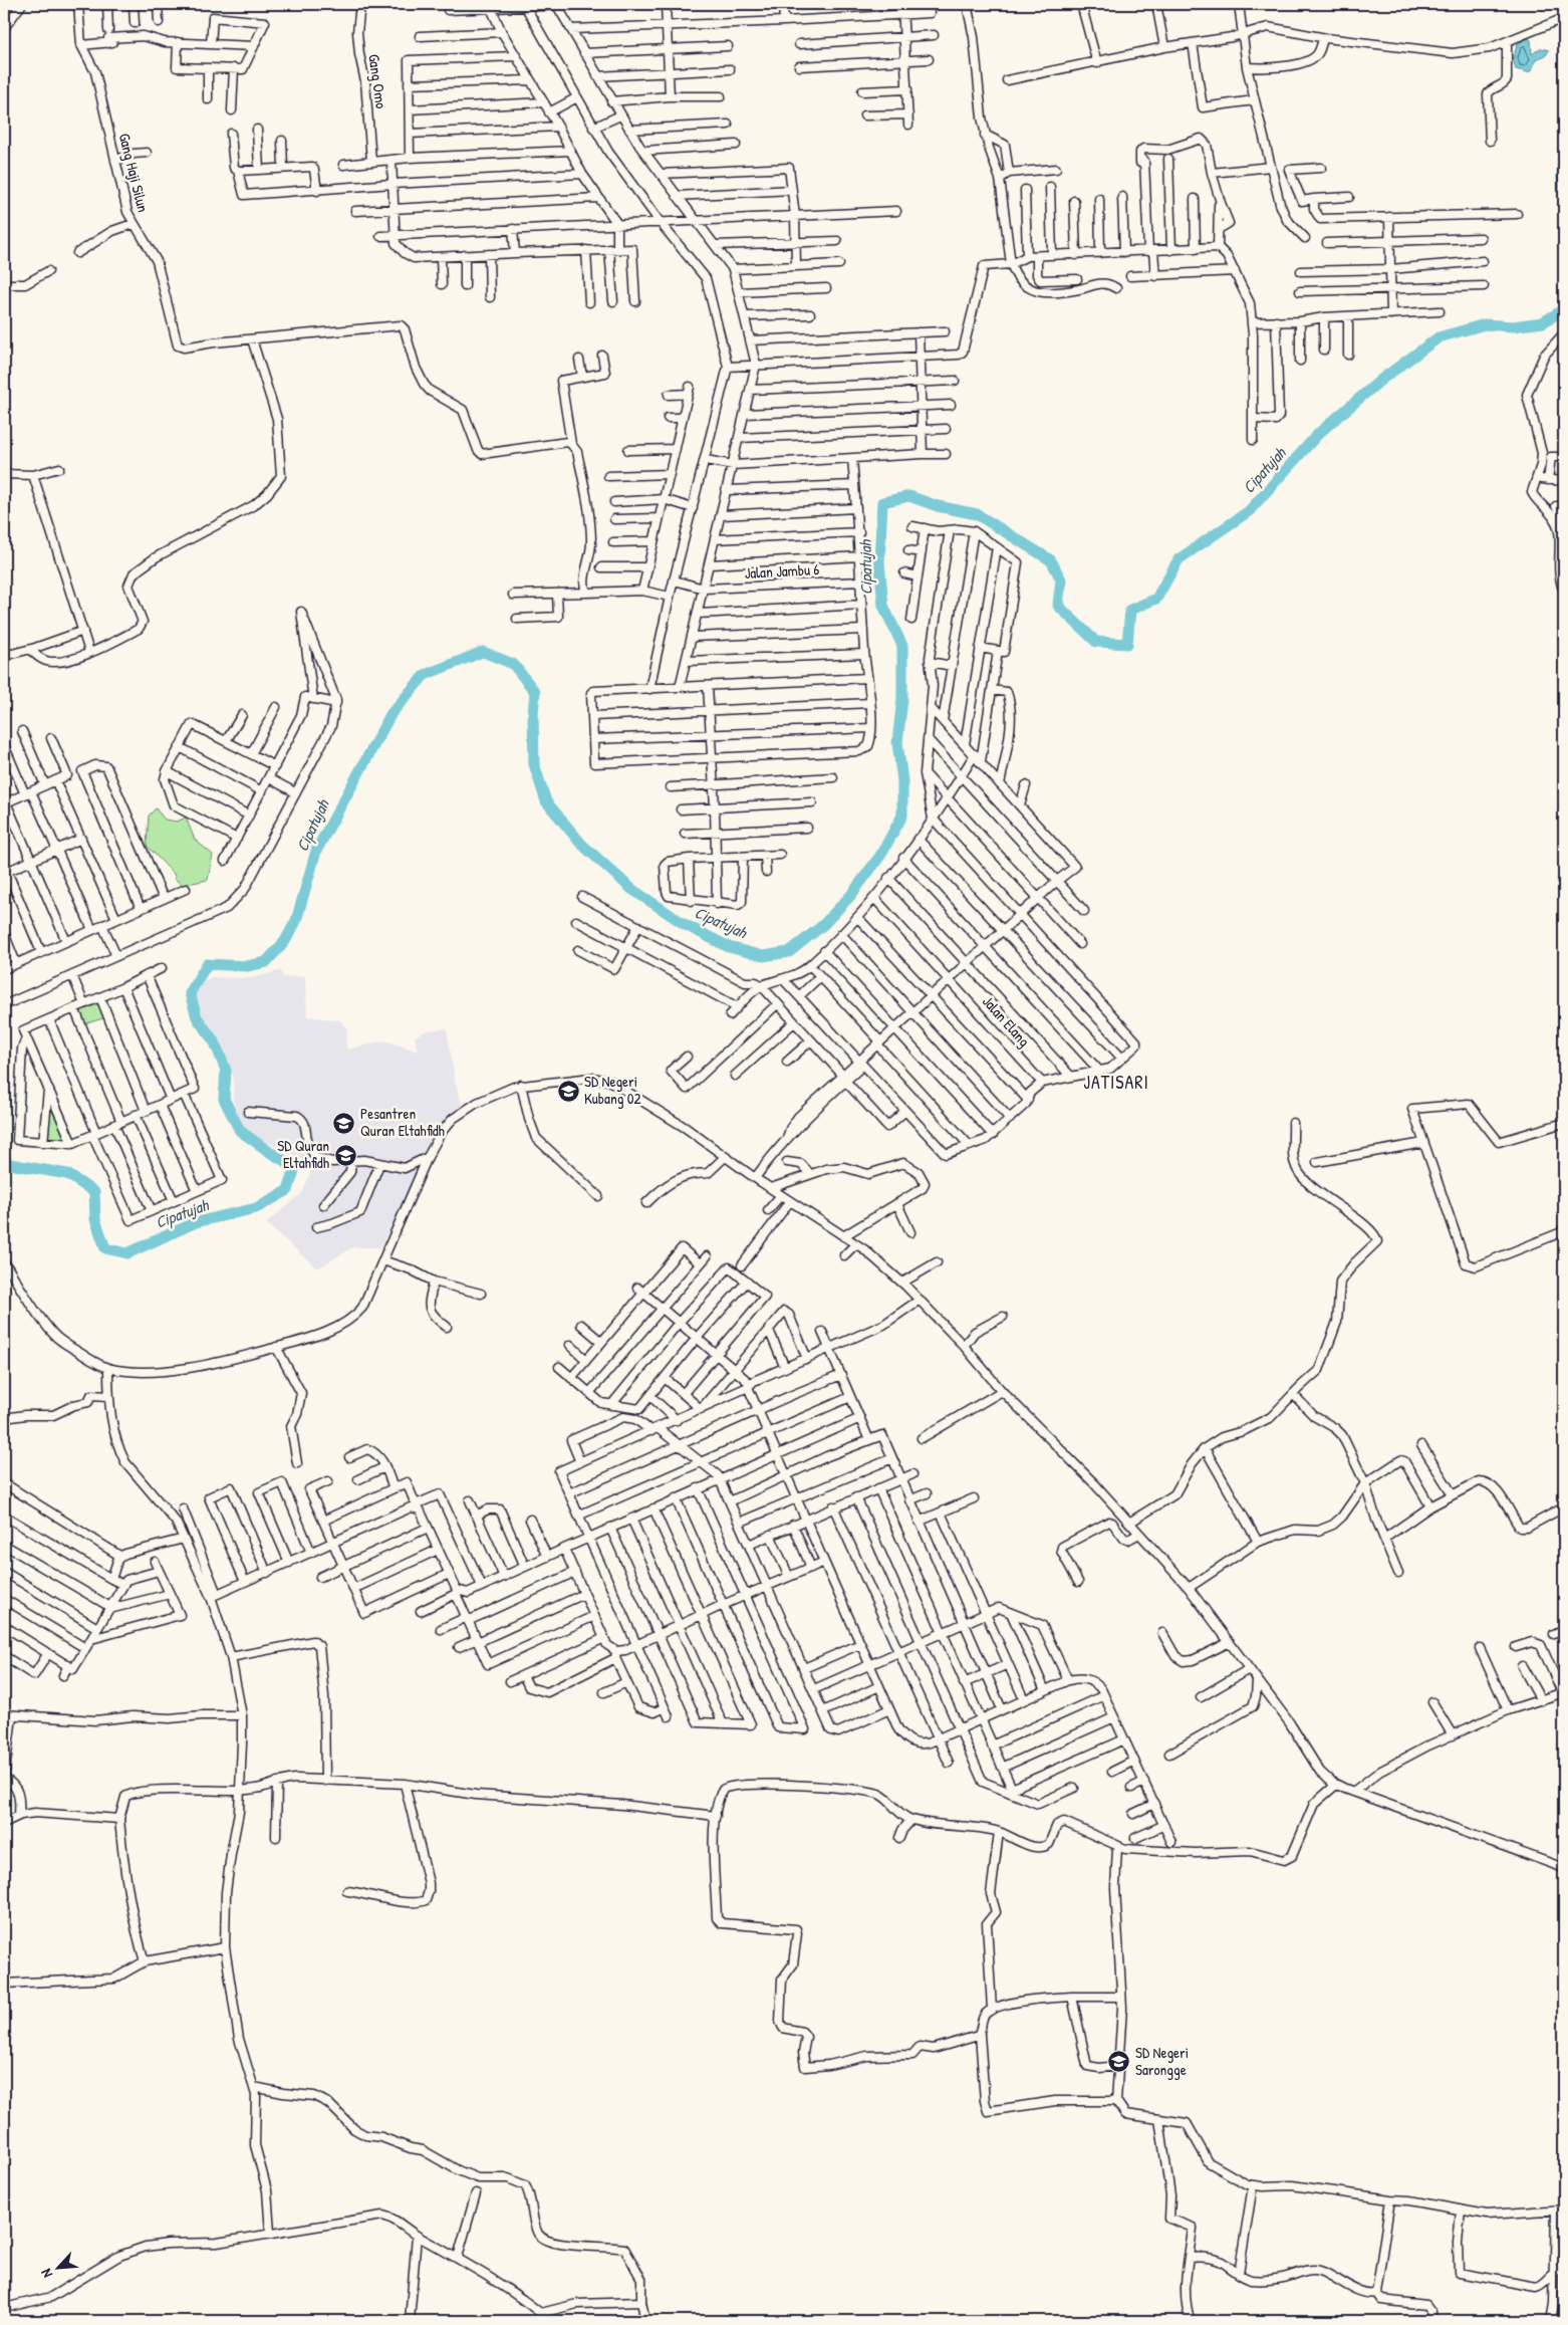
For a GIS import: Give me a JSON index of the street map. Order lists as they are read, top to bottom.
{
  "streets": {
    "street": [
      "Gang Omo",
      "Gang Haji Silun",
      "Jalan Jambu 6",
      "Jalan Elang"
    ]
  },
  "districts": ["JATISARI"],
  "water": ["Cipatujah"],
  "places": {
    "school or university": [
      "SD Negeri Kubang 02",
      "Pesantren Quran Eltahfidh",
      "SD Quran Eltahfidh",
      "SD Negeri Sarongge"
    ]
  },
  "north": "bottom left"
}
